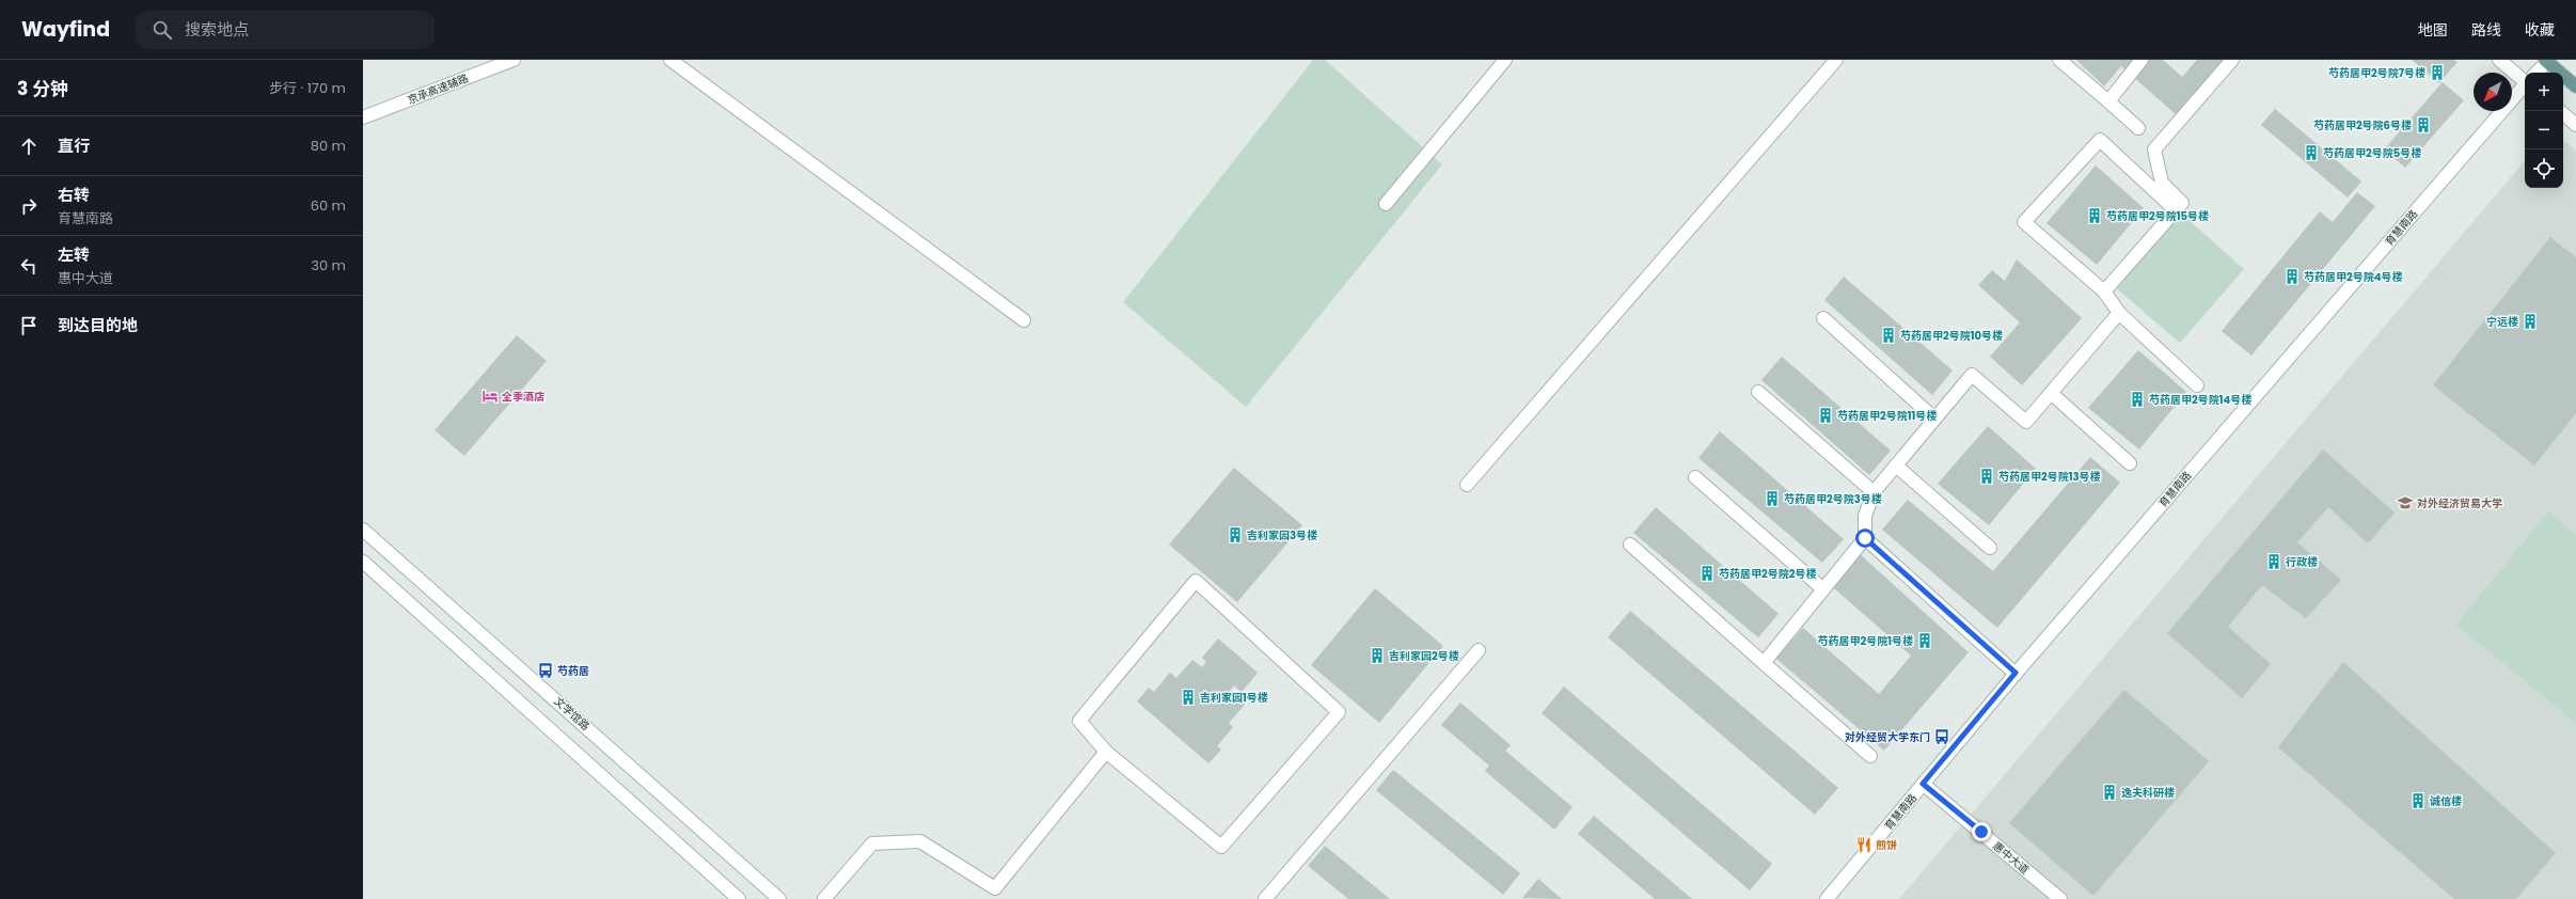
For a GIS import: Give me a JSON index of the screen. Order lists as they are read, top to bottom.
{
  "streets": {
    "street": [
      "京承高速辅路",
      "育慧南路",
      "文学馆路",
      "惠中大道"
    ]
  },
  "crossings": [
    ["育慧南路", "惠中大道"]
  ],
  "places": {
    "building": [
      "芍药居甲2号院7号楼",
      "芍药居甲2号院6号楼",
      "芍药居甲2号院5号楼",
      "芍药居甲2号院15号楼",
      "芍药居甲2号院4号楼",
      "宁远楼",
      "芍药居甲2号院10号楼",
      "芍药居甲2号院14号楼",
      "芍药居甲2号院11号楼",
      "芍药居甲2号院13号楼",
      "芍药居甲2号院3号楼",
      "吉利家园3号楼",
      "行政楼",
      "芍药居甲2号院2号楼",
      "芍药居甲2号院1号楼",
      "吉利家园2号楼",
      "吉利家园1号楼",
      "逸夫科研楼",
      "诚信楼"
    ],
    "hotel": ["全季酒店"],
    "school or university": ["对外经济贸易大学"],
    "bus stop": ["芍药居", "对外经贸大学东门"],
    "restaurant": ["煎饼"]
  },
  "north": "bottom left",
  "page": {
    "header": "Wayfind",
    "search": "搜索地点",
    "nav": ["地图", "路线", "收藏"],
    "heading": ["3 分钟", "步行 · 170 m"],
    "map_buttons": ["+", "−"],
    "list": [
      ["直行", "80 m"],
      ["右转", "育慧南路", "60 m"],
      ["左转", "惠中大道", "30 m"],
      "到达目的地"
    ]
  }
}
